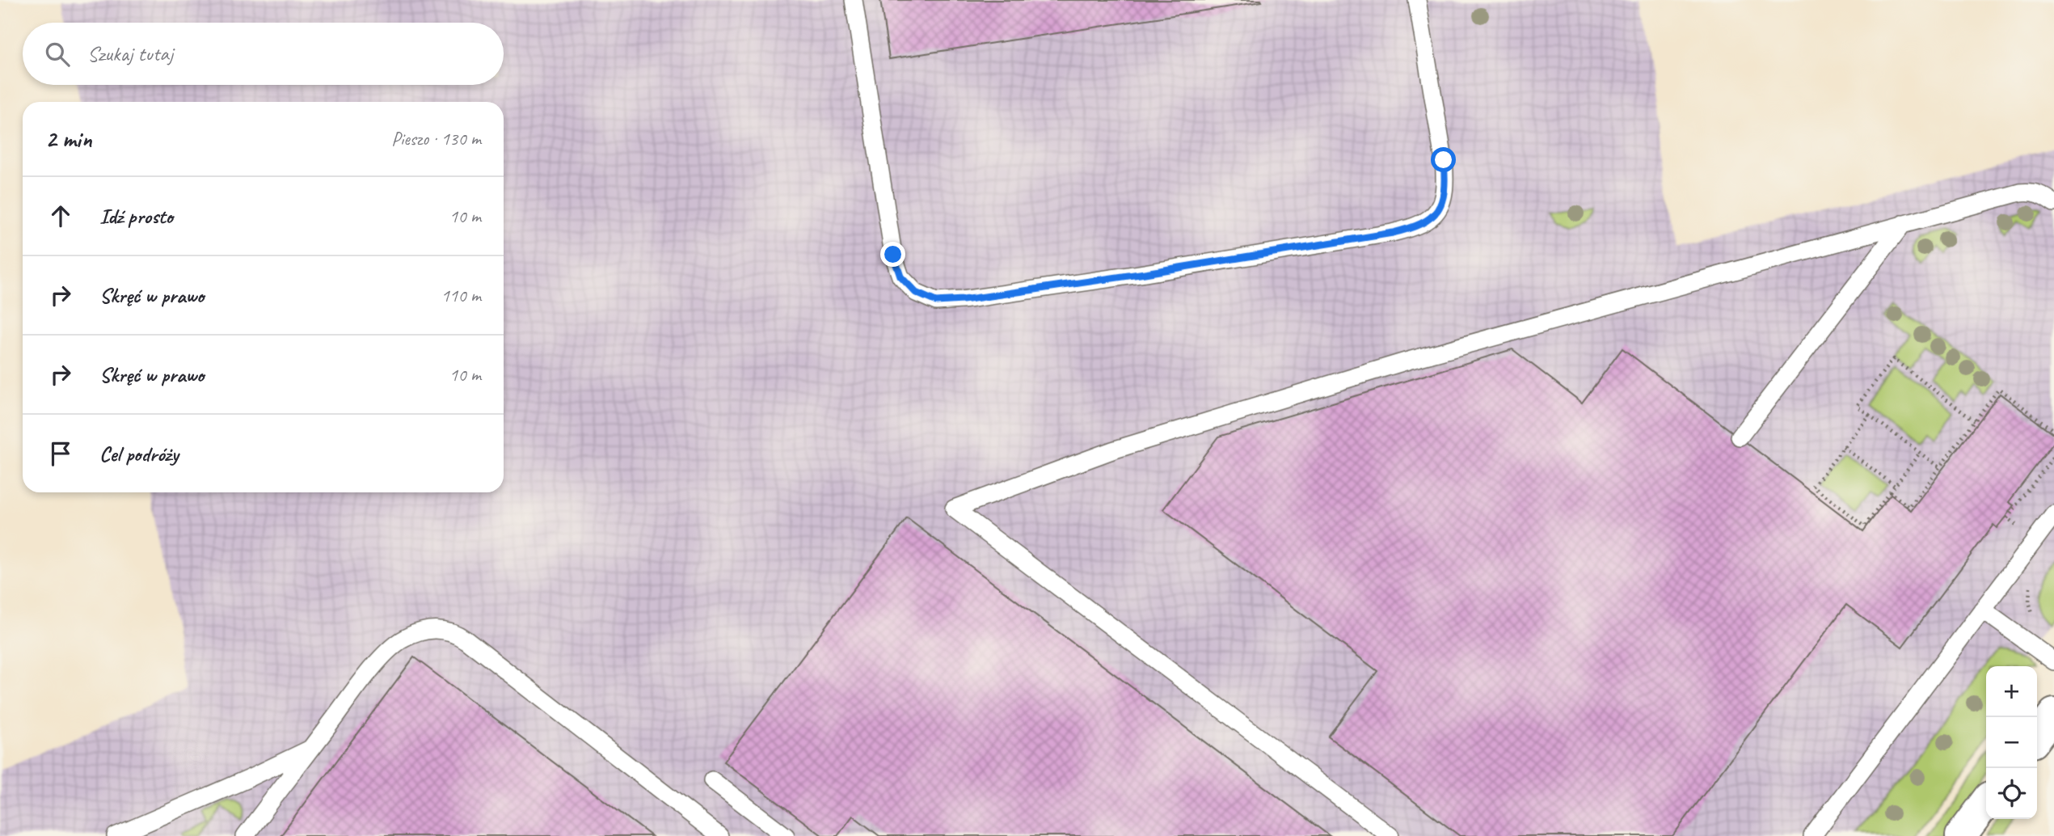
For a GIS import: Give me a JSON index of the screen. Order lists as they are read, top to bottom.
{
  "page": {
    "search": "Szukaj tutaj",
    "heading": ["2 min", "Pieszo · 130 m"],
    "list": [
      ["Idź prosto", "10 m"],
      ["Skręć w prawo", "110 m"],
      ["Skręć w prawo", "10 m"],
      "Cel podróży"
    ],
    "map_buttons": ["+", "−"]
  }
}
